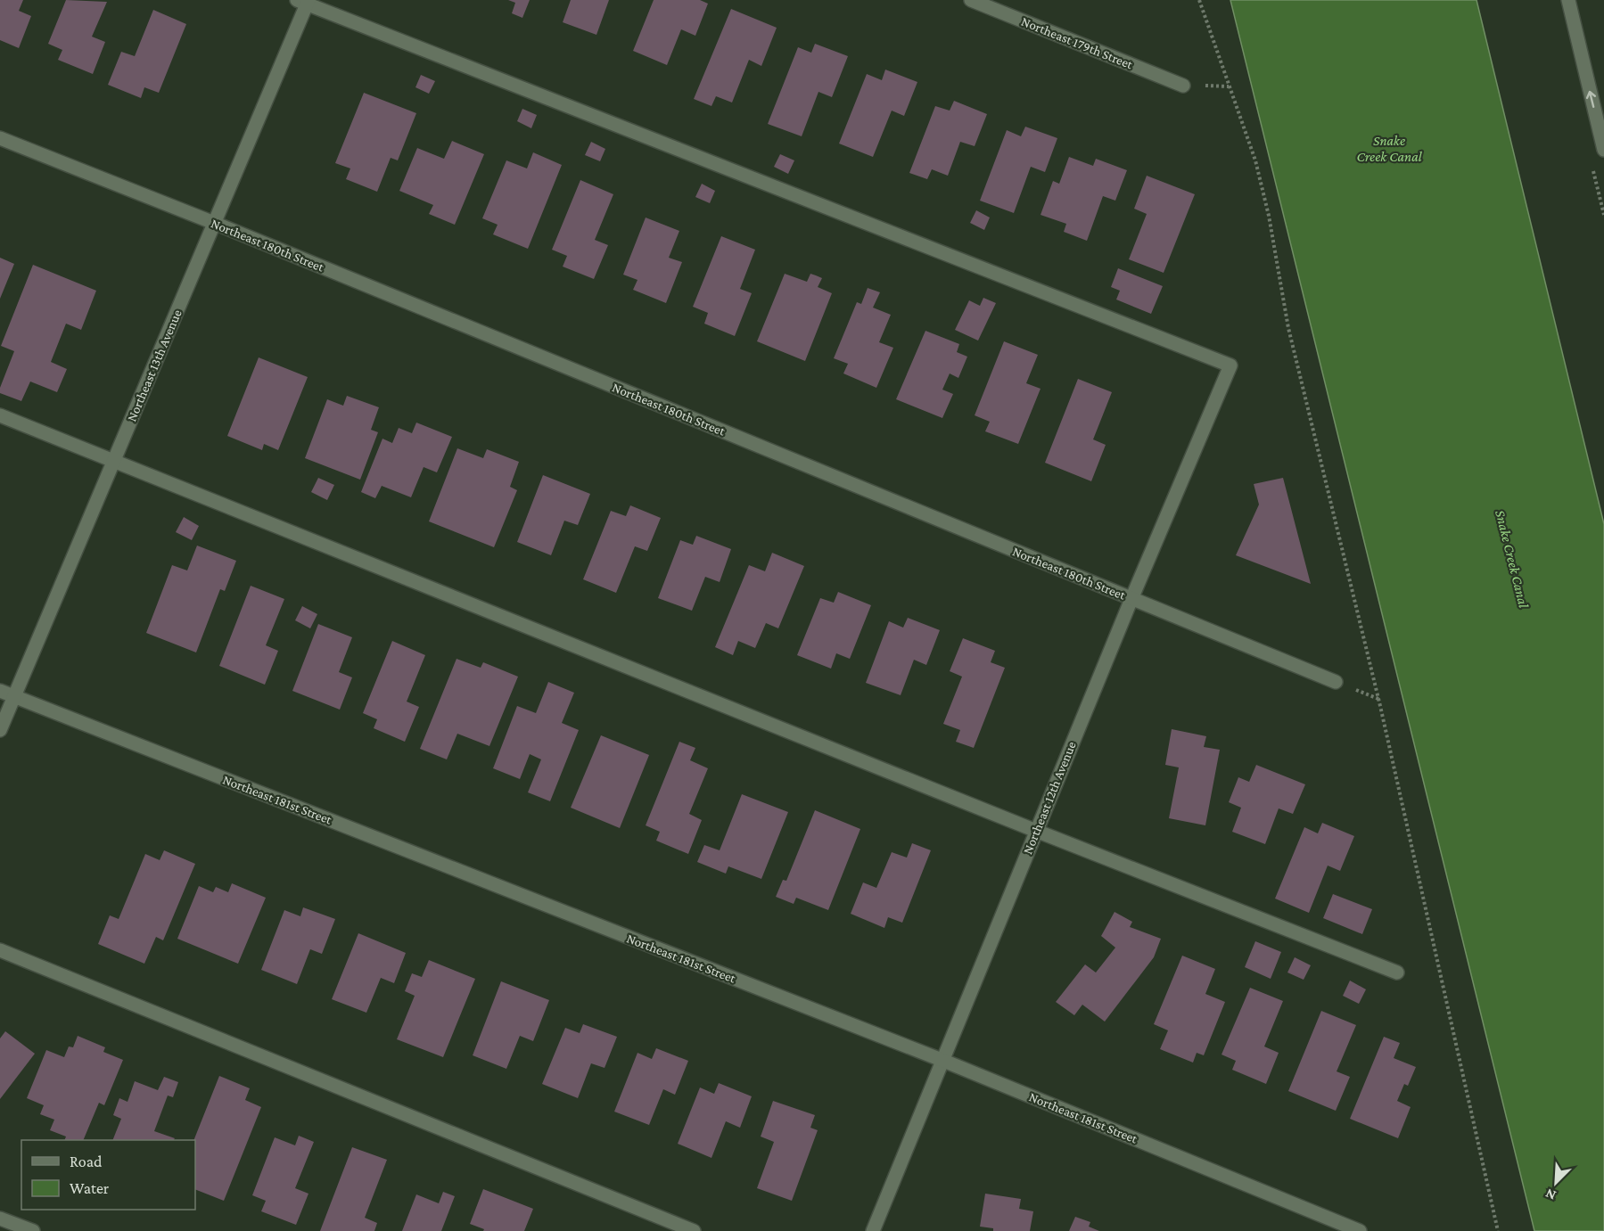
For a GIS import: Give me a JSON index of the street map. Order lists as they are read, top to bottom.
{
  "streets": {
    "street": [
      "Northeast 179th Street",
      "Northeast 180th Street",
      "Northeast 13th Avenue",
      "Northeast 12th Avenue",
      "Northeast 181st Street"
    ]
  },
  "crossings": [
    ["Northeast 180th Street", "Northeast 13th Avenue"],
    ["Northeast 180th Street", "Northeast 12th Avenue"],
    ["Northeast 13th Avenue", "Northeast 12th Avenue"],
    ["Northeast 13th Avenue", "Northeast 181st Street"],
    ["Northeast 12th Avenue", "Northeast 181st Street"]
  ],
  "water": ["Snake Creek Canal"],
  "legend": ["Road", "Water"],
  "north": "bottom left"
}
